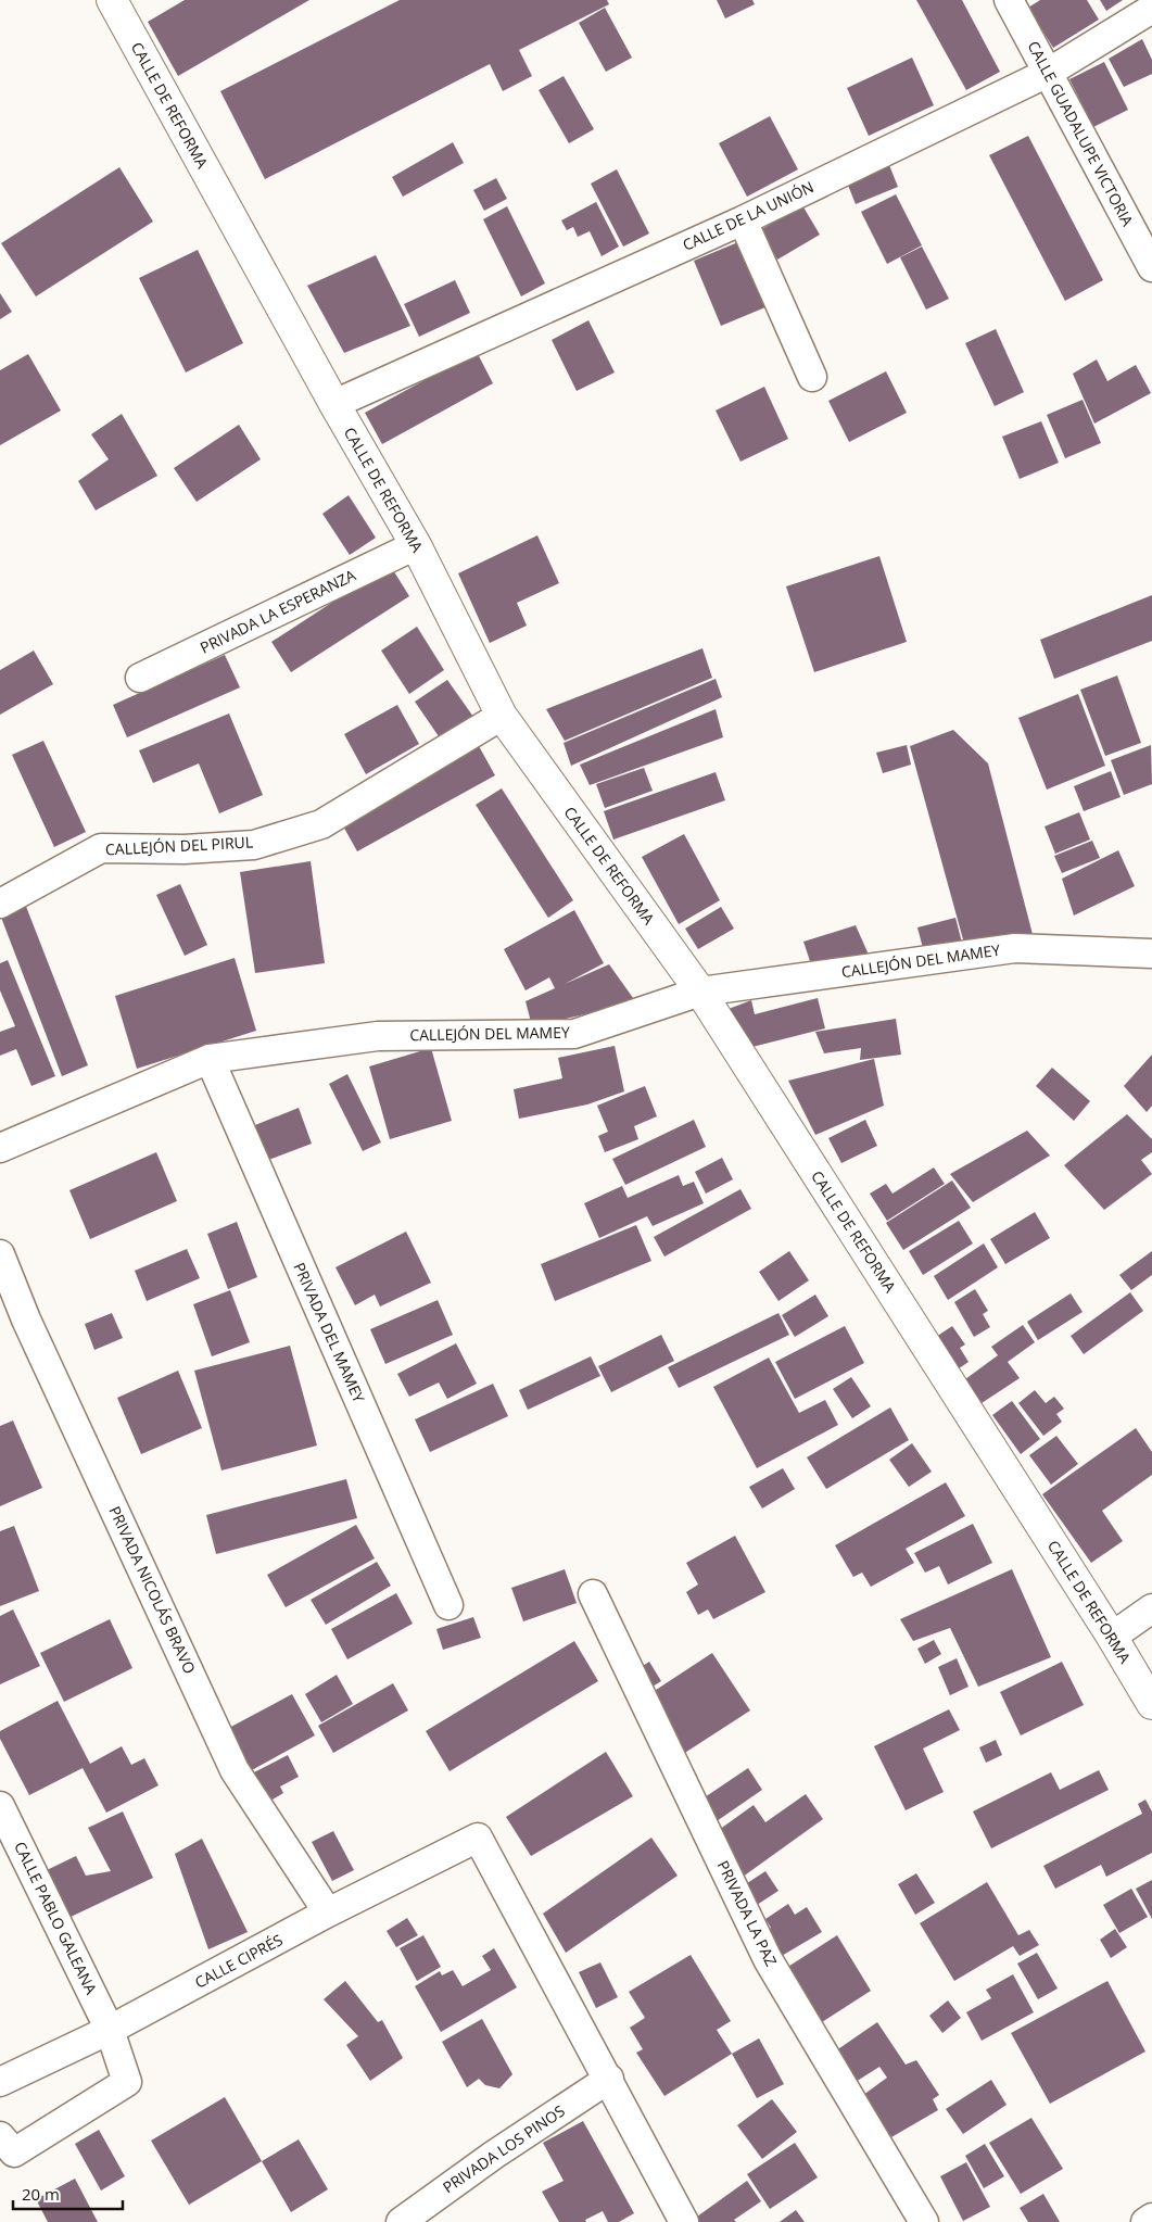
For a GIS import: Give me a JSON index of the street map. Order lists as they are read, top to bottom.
{
  "streets": {
    "main road": ["CALLE DE REFORMA"],
    "street": [
      "CALLE GUADALUPE VICTORIA",
      "CALLE DE LA UNIÓN",
      "PRIVADA LA ESPERANZA",
      "CALLEJÓN DEL PIRUL",
      "CALLEJÓN DEL MAMEY",
      "PRIVADA DEL MAMEY",
      "PRIVADA NICOLÁS BRAVO",
      "PRIVADA LA PAZ",
      "CALLE PABLO GALEANA",
      "CALLE CIPRÉS",
      "PRIVADA LOS PINOS"
    ]
  },
  "crossings": [
    ["CALLE DE REFORMA", "CALLE DE LA UNIÓN"],
    ["CALLE DE REFORMA", "PRIVADA LA ESPERANZA"],
    ["CALLE DE REFORMA", "CALLEJÓN DEL PIRUL"],
    ["CALLE DE REFORMA", "CALLEJÓN DEL MAMEY"],
    ["CALLE GUADALUPE VICTORIA", "CALLE DE LA UNIÓN"],
    ["CALLEJÓN DEL MAMEY", "PRIVADA DEL MAMEY"],
    ["PRIVADA NICOLÁS BRAVO", "CALLE CIPRÉS"],
    ["CALLE PABLO GALEANA", "CALLE CIPRÉS"],
    ["CALLE CIPRÉS", "PRIVADA LOS PINOS"]
  ],
  "scale_bar": "20 m"
}
